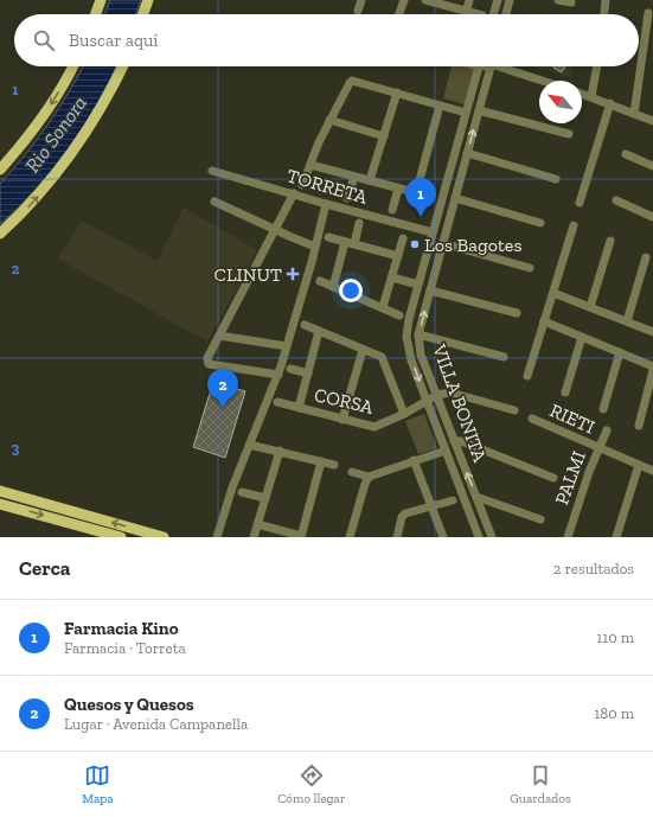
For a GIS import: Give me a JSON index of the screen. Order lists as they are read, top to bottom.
{
  "streets": {
    "street": [
      "TORRETA",
      "CORSA",
      "VILLA BONITA",
      "RIETI",
      "PALMI"
    ]
  },
  "crossings": [
    ["TORRETA", "VILLA BONITA"],
    ["CORSA", "VILLA BONITA"],
    ["RIETI", "PALMI"]
  ],
  "water": ["Rio Sonora"],
  "places": {
    "other": ["Los Bagotes"],
    "health": ["CLINUT"]
  },
  "north": "top left",
  "page": {
    "search": "Buscar aquí",
    "pins": ["1", "2"],
    "heading": ["Cerca", "2 resultados"],
    "list": [
      {
        "mark": "1",
        "name": "Farmacia Kino",
        "note": "Farmacia · Torreta",
        "value": "110 m"
      },
      {
        "mark": "2",
        "name": "Quesos y Quesos",
        "note": "Lugar · Avenida Campanella",
        "value": "180 m"
      }
    ],
    "nav": ["Mapa", "Cómo llegar", "Guardados"]
  },
  "grid": {
    "rows": ["1", "2", "3"]
  }
}
